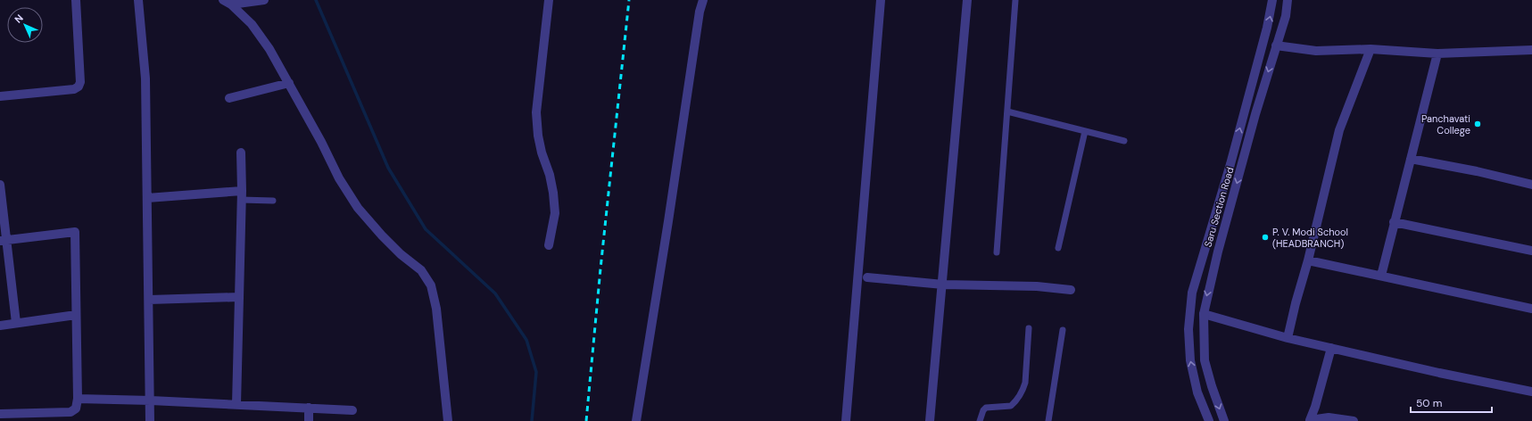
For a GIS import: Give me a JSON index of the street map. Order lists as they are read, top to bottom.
{
  "streets": {
    "street": ["Saru Section Road"]
  },
  "places": ["Panchavati College", "P. V. Modi School (HEADBRANCH)"],
  "scale_bar": "50 m",
  "north": "top left"
}
